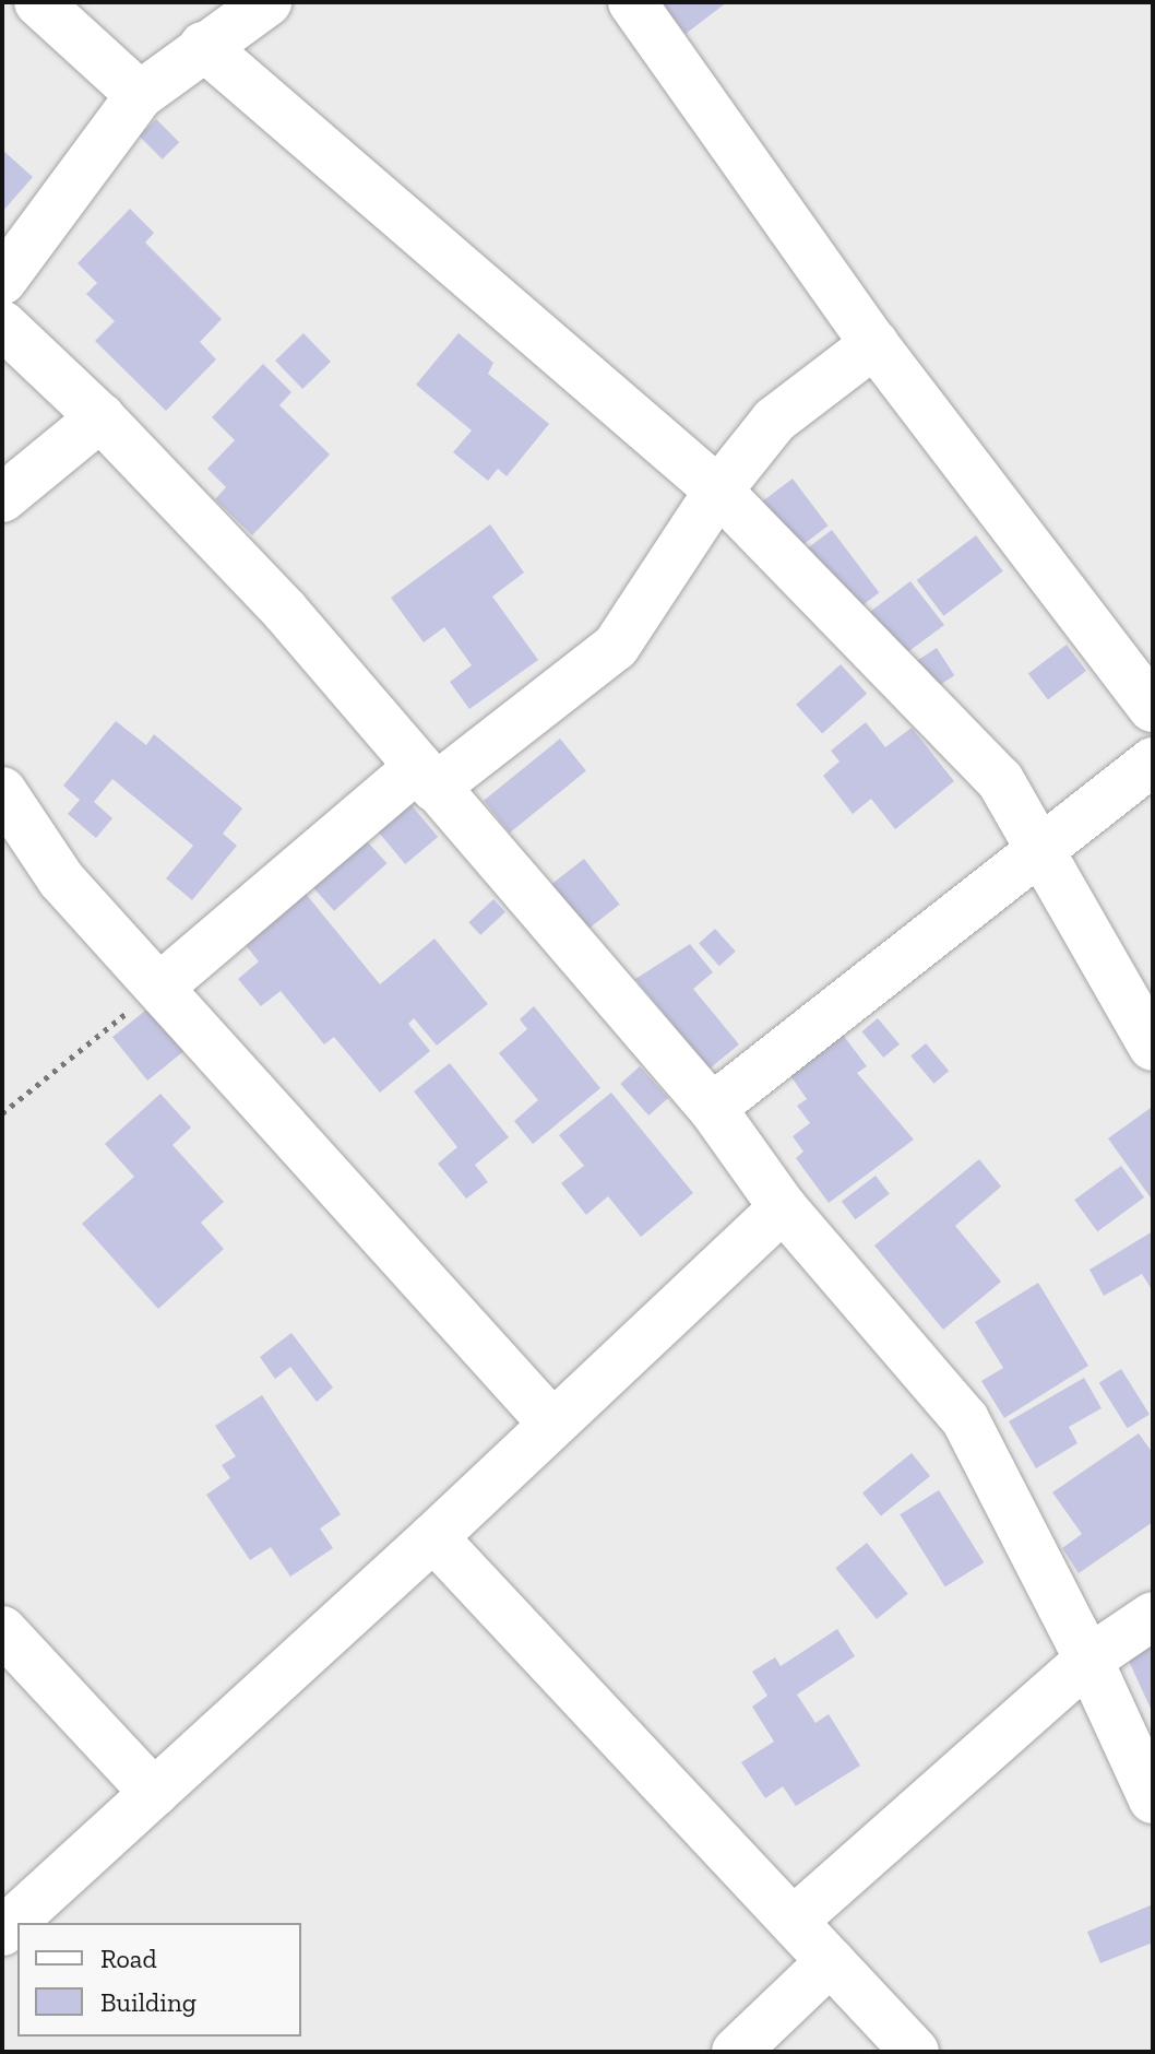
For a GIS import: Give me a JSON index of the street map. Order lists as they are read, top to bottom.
{
  "legend": ["Road", "Building"]
}
